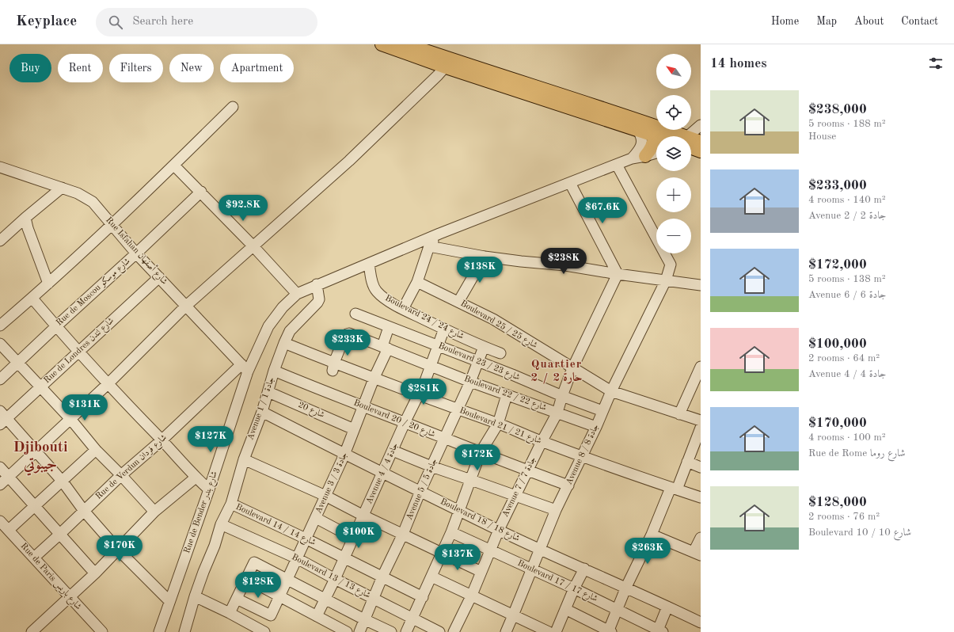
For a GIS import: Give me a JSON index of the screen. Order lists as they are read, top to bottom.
{
  "streets": {
    "street": [
      "Rue Isfahan شارع أصفهان",
      "Rue de Moscou شارع موسكو",
      "Boulevard 24 / شارع 24",
      "Boulevard 25 / شارع 25",
      "Rue de Londres شارع لندن",
      "Boulevard 23 / شارع 23",
      "Boulevard 22 / شارع 22",
      "Avenue 1 / جادة 1",
      "شارع 20",
      "Boulevard 20 / شارع 20",
      "Boulevard 21 / شارع 21",
      "Avenue 8 / جادة 8",
      "Rue de Verdun شارع فردان",
      "Avenue 4 / جادة 4",
      "Avenue 3 / جادة 3",
      "Avenue 7 / جادة 7",
      "Avenue 5 / جادة 5",
      "Rue de Bender شارع بندر",
      "Boulevard 18 / شارع 18",
      "Boulevard 14 / شارع 14",
      "Rue de Paris شارع باريس",
      "Boulevard 13 / شارع 13",
      "Boulevard 17 / شارع 17"
    ]
  },
  "crossings": [
    ["Rue Isfahan شارع أصفهان", "Rue de Moscou شارع موسكو"],
    ["Rue Isfahan شارع أصفهان", "Rue de Londres شارع لندن"],
    ["Rue Isfahan شارع أصفهان", "Rue de Verdun شارع فردان"],
    ["Rue Isfahan شارع أصفهان", "Rue de Bender شارع بندر"],
    ["Boulevard 24 / شارع 24", "Avenue 4 / جادة 4"],
    ["Boulevard 24 / شارع 24", "Avenue 5 / جادة 5"],
    ["Boulevard 24 / شارع 24", "Rue de Bender شارع بندر"],
    ["Boulevard 25 / شارع 25", "Avenue 8 / جادة 8"],
    ["Boulevard 25 / شارع 25", "Avenue 7 / جادة 7"],
    ["Boulevard 23 / شارع 23", "Avenue 8 / جادة 8"],
    ["Boulevard 23 / شارع 23", "Avenue 4 / جادة 4"],
    ["Boulevard 23 / شارع 23", "Avenue 3 / جادة 3"],
    ["Boulevard 23 / شارع 23", "Avenue 7 / جادة 7"],
    ["Boulevard 23 / شارع 23", "Avenue 5 / جادة 5"],
    ["Boulevard 22 / شارع 22", "Boulevard 21 / شارع 21"],
    ["Boulevard 22 / شارع 22", "Avenue 8 / جادة 8"],
    ["Boulevard 22 / شارع 22", "Avenue 4 / جادة 4"],
    ["Boulevard 22 / شارع 22", "Avenue 3 / جادة 3"],
    ["Boulevard 22 / شارع 22", "Avenue 7 / جادة 7"],
    ["Boulevard 22 / شارع 22", "Avenue 5 / جادة 5"],
    ["Avenue 1 / جادة 1", "شارع 20"],
    ["Avenue 1 / جادة 1", "Boulevard 20 / شارع 20"],
    ["Avenue 1 / جادة 1", "Boulevard 21 / شارع 21"],
    ["Avenue 1 / جادة 1", "Rue de Bender شارع بندر"],
    ["Avenue 1 / جادة 1", "Boulevard 18 / شارع 18"],
    ["Avenue 1 / جادة 1", "Boulevard 14 / شارع 14"],
    ["Avenue 1 / جادة 1", "Boulevard 13 / شارع 13"],
    ["شارع 20", "Avenue 3 / جادة 3"],
    ["Boulevard 20 / شارع 20", "Avenue 8 / جادة 8"],
    ["Boulevard 20 / شارع 20", "Avenue 4 / جادة 4"],
    ["Boulevard 20 / شارع 20", "Avenue 3 / جادة 3"],
    ["Boulevard 20 / شارع 20", "Avenue 7 / جادة 7"],
    ["Boulevard 20 / شارع 20", "Avenue 5 / جادة 5"],
    ["Boulevard 21 / شارع 21", "Avenue 8 / جادة 8"],
    ["Boulevard 21 / شارع 21", "Avenue 4 / جادة 4"],
    ["Boulevard 21 / شارع 21", "Avenue 3 / جادة 3"],
    ["Boulevard 21 / شارع 21", "Avenue 7 / جادة 7"],
    ["Boulevard 21 / شارع 21", "Avenue 5 / جادة 5"],
    ["Avenue 8 / جادة 8", "Rue de Bender شارع بندر"],
    ["Avenue 8 / جادة 8", "Boulevard 18 / شارع 18"],
    ["Avenue 8 / جادة 8", "Boulevard 17 / شارع 17"],
    ["Rue de Verdun شارع فردان", "Rue de Bender شارع بندر"],
    ["Rue de Verdun شارع فردان", "Rue de Paris شارع باريس"],
    ["Avenue 4 / جادة 4", "Boulevard 18 / شارع 18"],
    ["Avenue 4 / جادة 4", "Boulevard 14 / شارع 14"],
    ["Avenue 4 / جادة 4", "Boulevard 13 / شارع 13"],
    ["Avenue 3 / جادة 3", "Boulevard 18 / شارع 18"],
    ["Avenue 3 / جادة 3", "Boulevard 14 / شارع 14"],
    ["Avenue 3 / جادة 3", "Boulevard 13 / شارع 13"],
    ["Avenue 7 / جادة 7", "Boulevard 18 / شارع 18"],
    ["Avenue 7 / جادة 7", "Boulevard 17 / شارع 17"],
    ["Avenue 5 / جادة 5", "Boulevard 18 / شارع 18"],
    ["Avenue 5 / جادة 5", "Boulevard 14 / شارع 14"],
    ["Avenue 5 / جادة 5", "Boulevard 13 / شارع 13"]
  ],
  "districts": ["Quartier 2 / حارة 2", "Djibouti جيبوتي"],
  "north": "top left",
  "page": {
    "header": "Keyplace",
    "search": "Search here",
    "nav": [
      "Home",
      "Map",
      "About",
      "Contact"
    ],
    "heading": "14 homes",
    "map_buttons": ["+", "−"],
    "chip": [
      "Buy",
      "Rent",
      "Filters",
      "New",
      "Apartment"
    ],
    "list": [
      {
        "name": "$238,000",
        "note": "5 rooms · 188 m² · House"
      },
      {
        "name": "$233,000",
        "note": "4 rooms · 140 m² · Avenue 2 / جادة 2"
      },
      {
        "name": "$172,000",
        "note": "5 rooms · 138 m² · Avenue 6 / جادة 6"
      },
      {
        "name": "$100,000",
        "note": "2 rooms · 64 m² · Avenue 4 / جادة 4"
      },
      {
        "name": "$170,000",
        "note": "4 rooms · 100 m² · Rue de Rome شارع روما"
      },
      {
        "name": "$128,000",
        "note": "2 rooms · 76 m² · Boulevard 10 / شارع 10"
      }
    ],
    "price": [
      "$92.8K",
      "$67.6K",
      "$238K",
      "$138K",
      "$233K",
      "$281K",
      "$131K",
      "$127K",
      "$172K",
      "$100K",
      "$170K",
      "$263K",
      "$137K",
      "$128K"
    ]
  }
}
